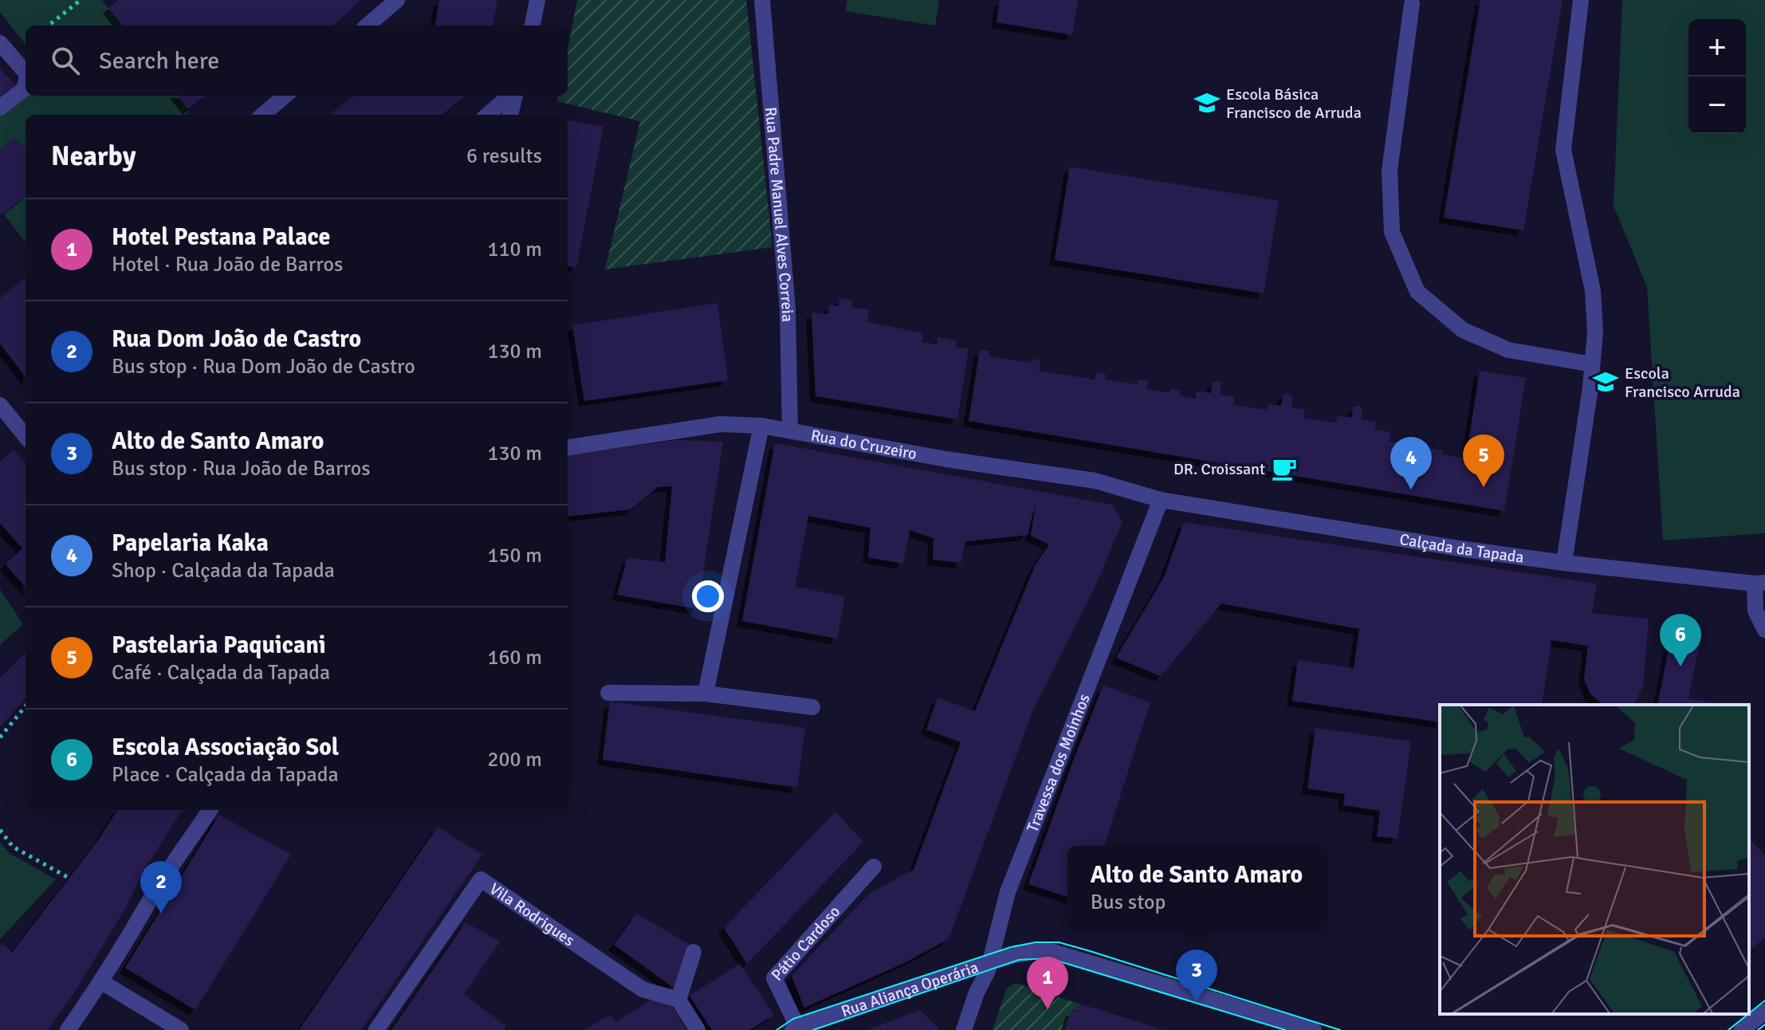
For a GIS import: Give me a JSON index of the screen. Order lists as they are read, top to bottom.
{
  "streets": {
    "street": [
      "Rua Padre Manuel Alves Correia",
      "Rua do Cruzeiro",
      "Calçada da Tapada",
      "Travessa dos Moinhos",
      "Vila Rodrigues",
      "Pátio Cardoso",
      "Rua Aliança Operária"
    ]
  },
  "crossings": [
    ["Rua Padre Manuel Alves Correia", "Rua do Cruzeiro"],
    ["Rua do Cruzeiro", "Calçada da Tapada"],
    ["Rua do Cruzeiro", "Travessa dos Moinhos"],
    ["Calçada da Tapada", "Travessa dos Moinhos"],
    ["Travessa dos Moinhos", "Rua Aliança Operária"],
    ["Pátio Cardoso", "Rua Aliança Operária"]
  ],
  "places": {
    "school or university": ["Escola Básica Francisco de Arruda", "Escola Francisco Arruda"],
    "cafe": ["DR. Croissant"]
  },
  "page": {
    "map_buttons": ["+", "−"],
    "search": "Search here",
    "heading": ["Nearby", "6 results"],
    "list": [
      {
        "mark": "1",
        "name": "Hotel Pestana Palace",
        "note": "Hotel · Rua João de Barros",
        "value": "110 m"
      },
      {
        "mark": "2",
        "name": "Rua Dom João de Castro",
        "note": "Bus stop · Rua Dom João de Castro",
        "value": "130 m"
      },
      {
        "mark": "3",
        "name": "Alto de Santo Amaro",
        "note": "Bus stop · Rua João de Barros",
        "value": "130 m"
      },
      {
        "mark": "4",
        "name": "Papelaria Kaka",
        "note": "Shop · Calçada da Tapada",
        "value": "150 m"
      },
      {
        "mark": "5",
        "name": "Pastelaria Paquicani",
        "note": "Café · Calçada da Tapada",
        "value": "160 m"
      },
      {
        "mark": "6",
        "name": "Escola Associação Sol",
        "note": "Place · Calçada da Tapada",
        "value": "200 m"
      }
    ],
    "pins": [
      "5",
      "4",
      "6",
      "2",
      "3",
      "1"
    ],
    "popup": ["Alto de Santo Amaro", "Bus stop"]
  }
}
